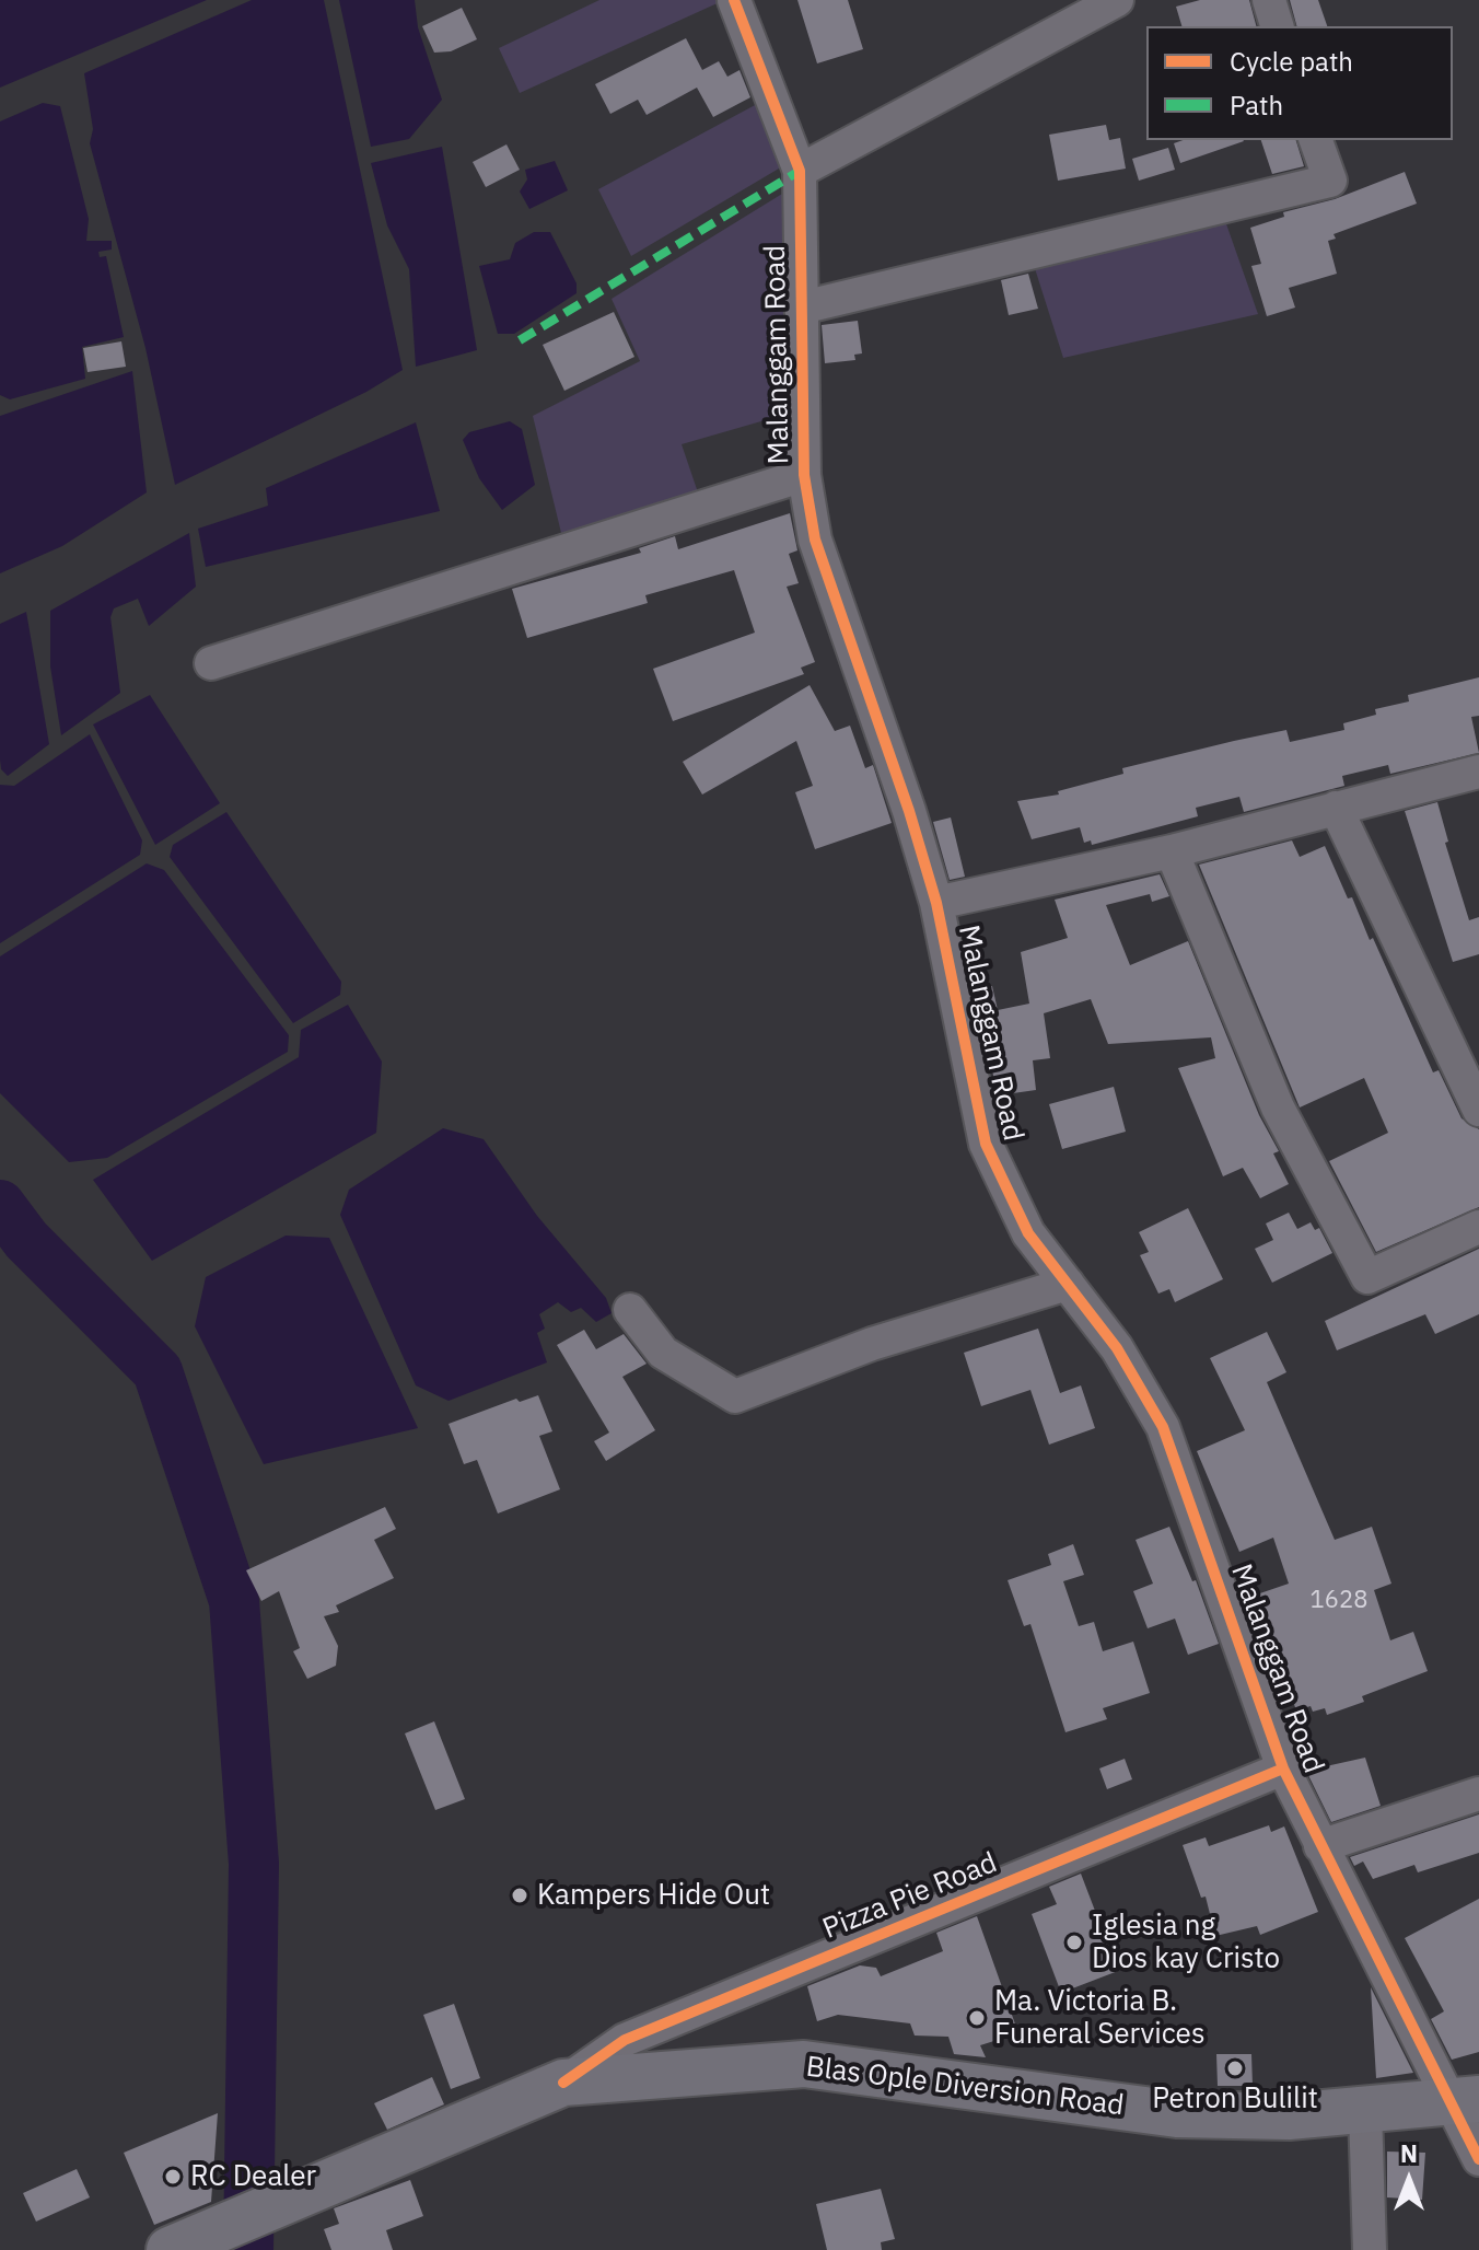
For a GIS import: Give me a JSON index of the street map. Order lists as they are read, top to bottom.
{
  "streets": {
    "main road": ["Blas Ople Diversion Road"],
    "street": ["Malanggam Road", "Pizza Pie Road"]
  },
  "crossings": [
    ["Malanggam Road", "Pizza Pie Road"],
    ["Malanggam Road", "Blas Ople Diversion Road"],
    ["Pizza Pie Road", "Blas Ople Diversion Road"]
  ],
  "places": [
    "Kampers Hide Out",
    "Iglesia ng Dios kay Cristo",
    "Ma. Victoria B. Funeral Services",
    "Petron Bulilit",
    "RC Dealer"
  ],
  "house_numbers": ["1628"],
  "legend": ["Cycle path", "Path"],
  "north": "top"
}
